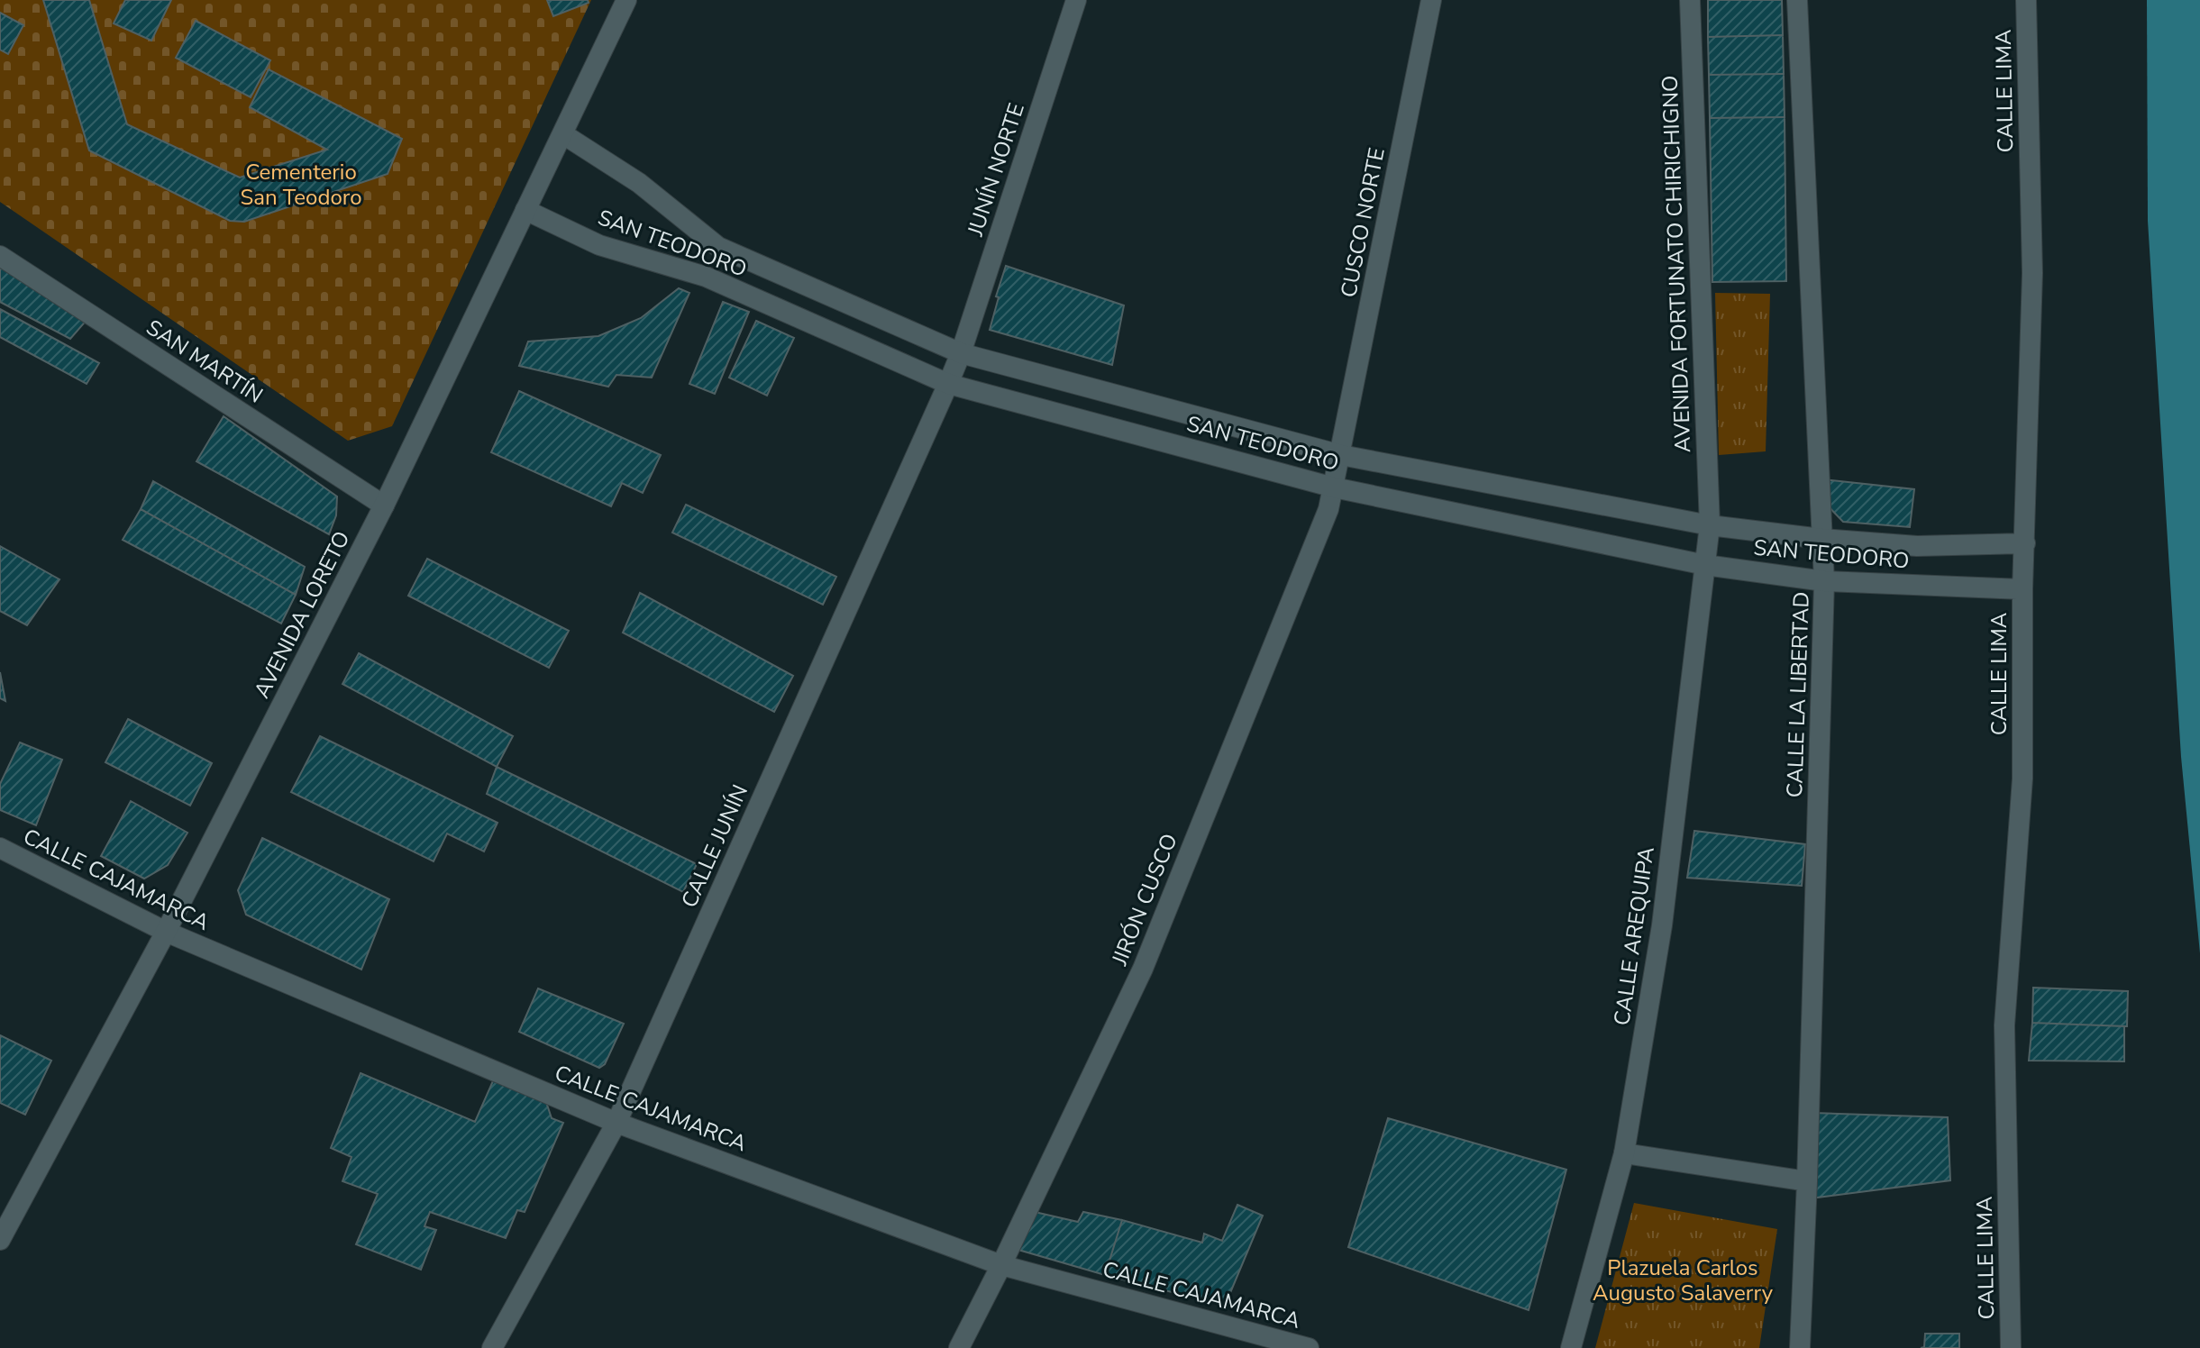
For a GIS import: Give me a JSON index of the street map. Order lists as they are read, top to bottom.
{
  "streets": {
    "street": [
      "CALLE LIMA",
      "JUNÍN NORTE",
      "CUSCO NORTE",
      "SAN TEODORO",
      "AVENIDA FORTUNATO CHIRICHIGNO",
      "SAN MARTÍN",
      "AVENIDA LORETO",
      "CALLE LA LIBERTAD",
      "CALLE JUNÍN",
      "CALLE CAJAMARCA",
      "JIRÓN CUSCO",
      "CALLE AREQUIPA"
    ]
  },
  "crossings": [
    ["CALLE LIMA", "SAN TEODORO"],
    ["JUNÍN NORTE", "SAN TEODORO"],
    ["JUNÍN NORTE", "CALLE JUNÍN"],
    ["CUSCO NORTE", "SAN TEODORO"],
    ["CUSCO NORTE", "JIRÓN CUSCO"],
    ["SAN TEODORO", "AVENIDA FORTUNATO CHIRICHIGNO"],
    ["SAN TEODORO", "AVENIDA LORETO"],
    ["SAN TEODORO", "CALLE LA LIBERTAD"],
    ["SAN TEODORO", "CALLE JUNÍN"],
    ["SAN TEODORO", "JIRÓN CUSCO"],
    ["SAN TEODORO", "CALLE AREQUIPA"],
    ["AVENIDA FORTUNATO CHIRICHIGNO", "CALLE AREQUIPA"],
    ["SAN MARTÍN", "AVENIDA LORETO"],
    ["AVENIDA LORETO", "CALLE CAJAMARCA"],
    ["CALLE JUNÍN", "CALLE CAJAMARCA"],
    ["CALLE CAJAMARCA", "JIRÓN CUSCO"]
  ],
  "parks": ["Cementerio San Teodoro", "Plazuela Carlos Augusto Salaverry"]
}
